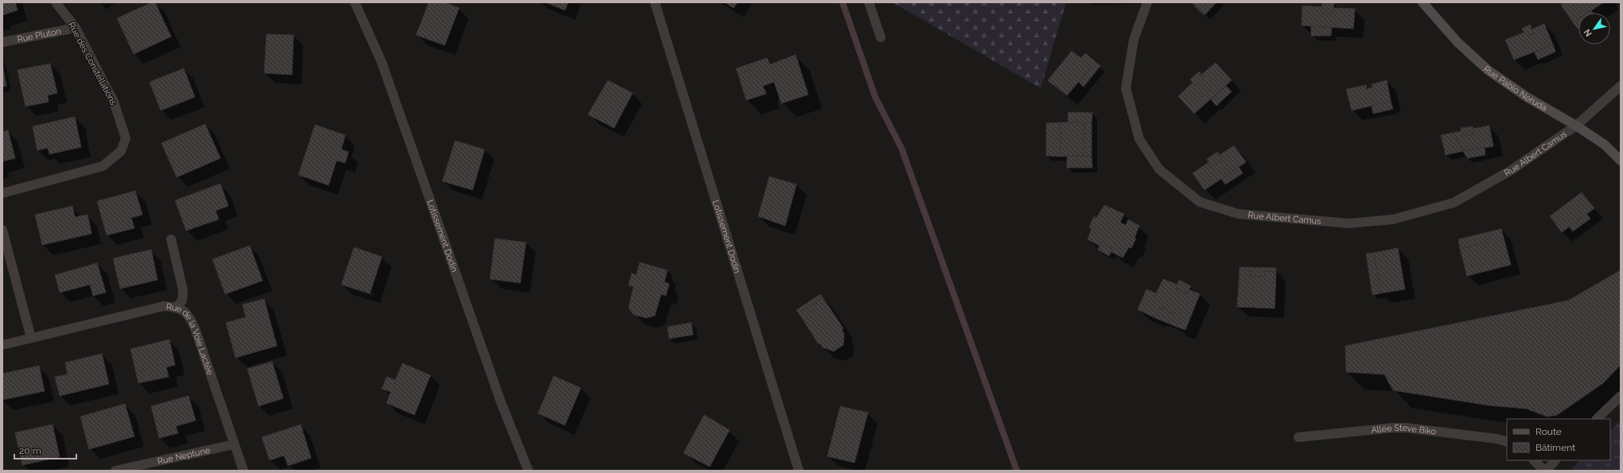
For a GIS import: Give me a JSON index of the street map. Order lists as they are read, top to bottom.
{
  "streets": {
    "main road": ["Rue Pablo Neruda"],
    "street": [
      "Rue Pluton",
      "Rue des Constellations",
      "Rue Albert Camus",
      "Lotissement Dodin",
      "Rue de la Voie Lactée",
      "Allée Steve Biko",
      "Rue Neptune"
    ]
  },
  "crossings": [
    ["Rue Pluton", "Rue des Constellations"],
    ["Rue Pablo Neruda", "Rue Albert Camus"],
    ["Rue de la Voie Lactée", "Rue Neptune"]
  ],
  "legend": ["Route", "Bâtiment"],
  "scale_bar": "20 m",
  "north": "bottom left"
}
